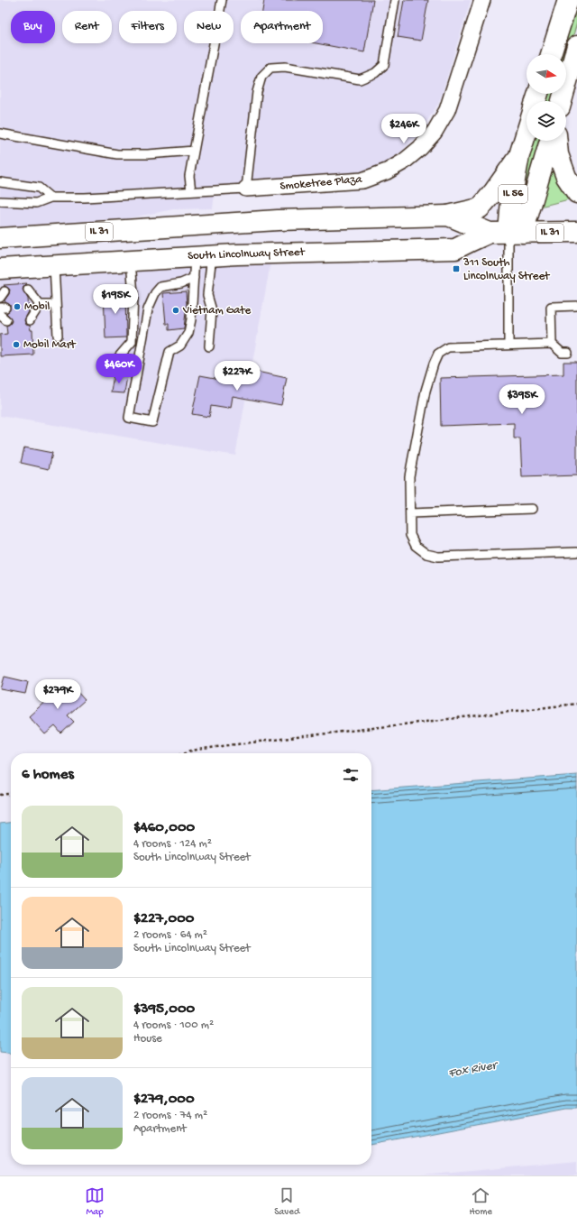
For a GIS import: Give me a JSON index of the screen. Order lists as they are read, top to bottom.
{
  "streets": {
    "main road": ["IL 56", "IL 31", "South Lincolnway Street"],
    "street": ["Smoketree Plaza"]
  },
  "crossings": [
    ["IL 56", "South Lincolnway Street"]
  ],
  "water": ["Fox River"],
  "places": {
    "transit": ["311 South Lincolnway Street"],
    "other": ["Mobil", "Vietnam Gate", "Mobil Mart"]
  },
  "north": "right",
  "page": {
    "chip": [
      "Buy",
      "Rent",
      "Filters",
      "New",
      "Apartment"
    ],
    "price": [
      "$246K",
      "$195K",
      "$460K",
      "$227K",
      "$395K",
      "$279K"
    ],
    "heading": "6 homes",
    "list": [
      {
        "name": "$460,000",
        "note": "4 rooms · 124 m² · South Lincolnway Street"
      },
      {
        "name": "$227,000",
        "note": "2 rooms · 64 m² · South Lincolnway Street"
      },
      {
        "name": "$395,000",
        "note": "4 rooms · 100 m² · House"
      },
      {
        "name": "$279,000",
        "note": "2 rooms · 74 m² · Apartment"
      }
    ],
    "tabs": ["Map", "Saved", "Home"]
  }
}
